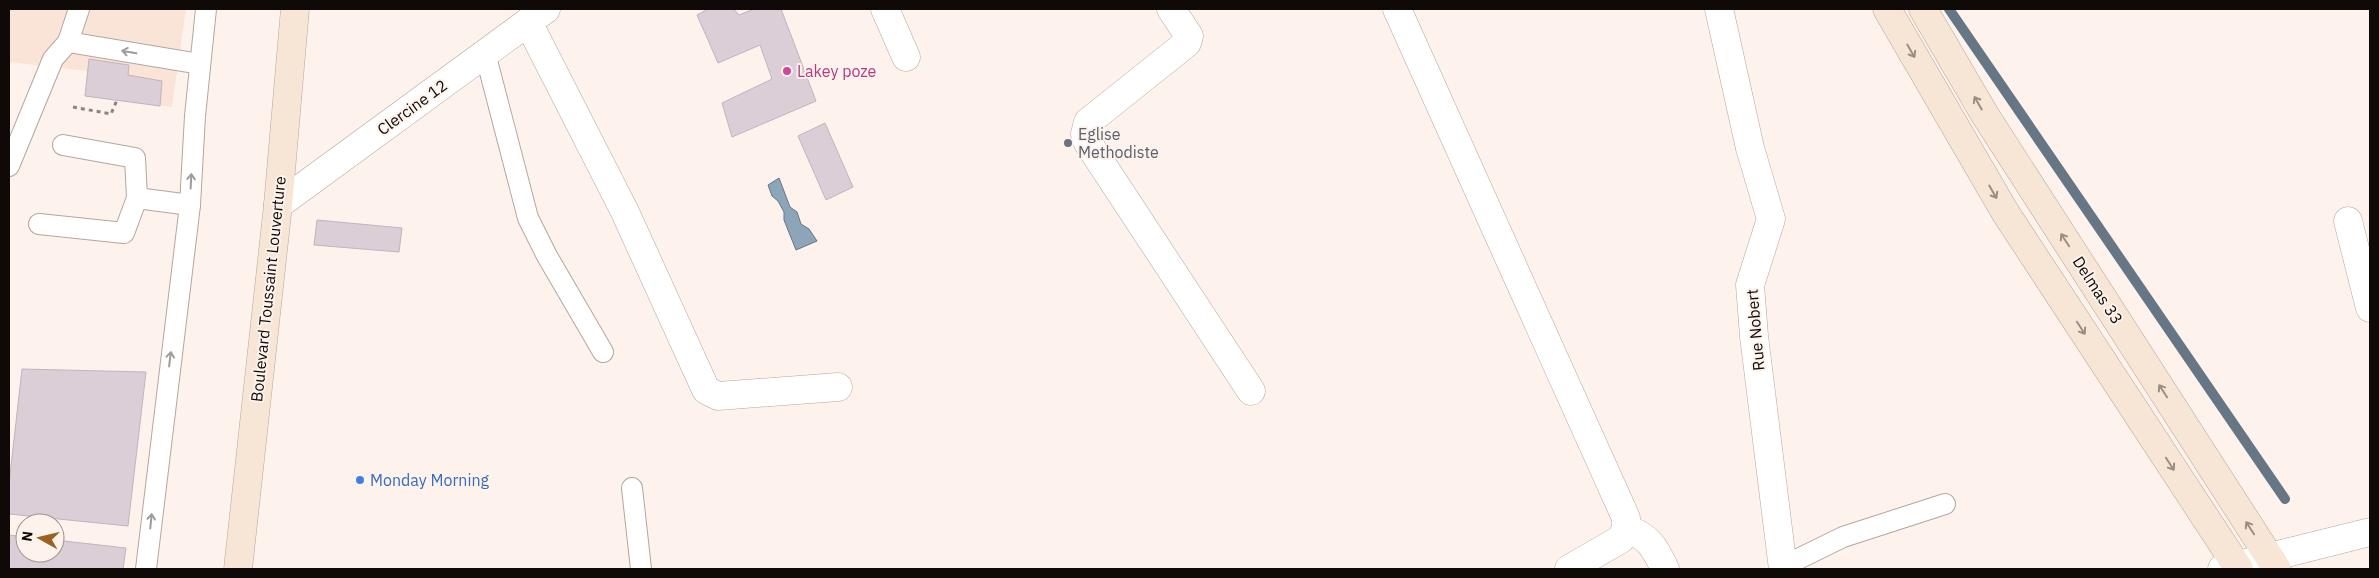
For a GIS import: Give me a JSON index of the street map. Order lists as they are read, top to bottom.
{
  "streets": {
    "main road": ["Boulevard Toussaint Louverture", "Delmas 33"],
    "street": ["Clercine 12", "Rue Nobert"]
  },
  "crossings": [
    ["Clercine 12", "Boulevard Toussaint Louverture"]
  ],
  "places": ["Lakey poze", "Eglise Methodiste", "Monday Morning"],
  "north": "left"
}
